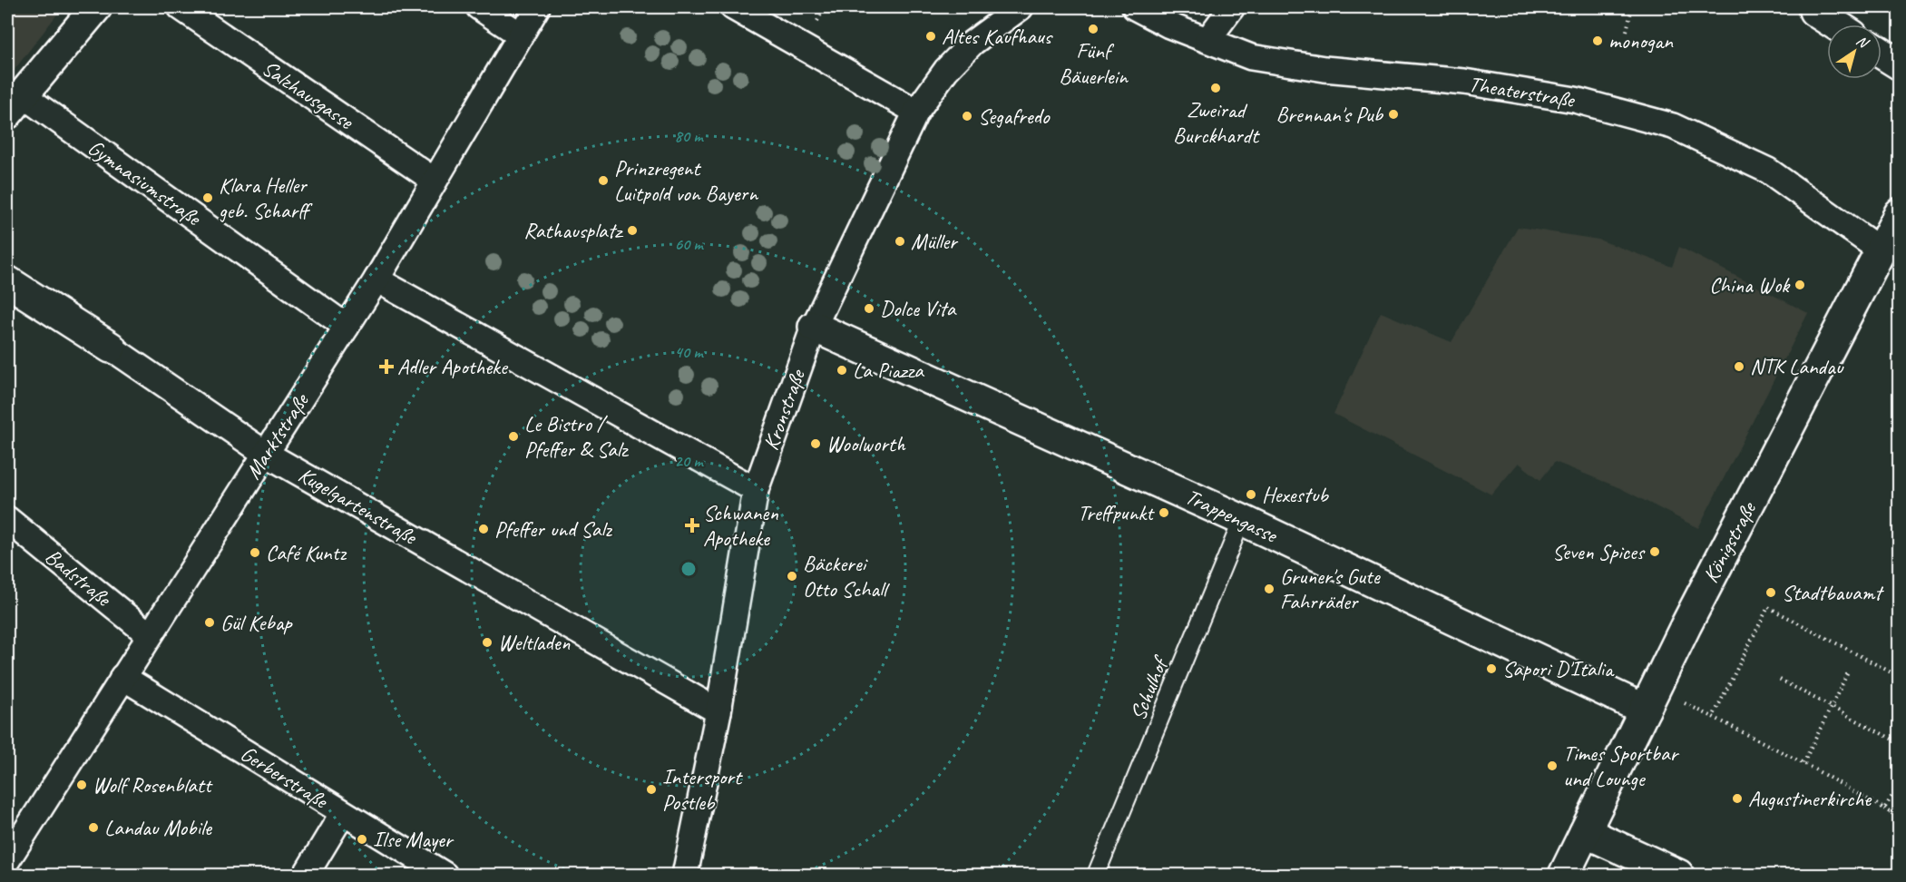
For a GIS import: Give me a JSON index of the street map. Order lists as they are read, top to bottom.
{
  "streets": {
    "street": [
      "Theaterstraße",
      "Salzhausgasse",
      "Gymnasiumstraße",
      "Kronstraße",
      "Marktstraße",
      "Kugelgartenstraße",
      "Trappengasse",
      "Königstraße",
      "Badstraße",
      "Gerberstraße"
    ],
    "lane": ["Schulhof"]
  },
  "crossings": [
    ["Theaterstraße", "Königstraße"],
    ["Salzhausgasse", "Marktstraße"],
    ["Gymnasiumstraße", "Marktstraße"],
    ["Kronstraße", "Kugelgartenstraße"],
    ["Kronstraße", "Trappengasse"],
    ["Marktstraße", "Kugelgartenstraße"],
    ["Marktstraße", "Badstraße"],
    ["Marktstraße", "Gerberstraße"],
    ["Trappengasse", "Königstraße"],
    ["Trappengasse", "Schulhof"]
  ],
  "places": {
    "other": [
      "Fünf Bäuerlein",
      "Altes Kaufhaus",
      "monogan",
      "Zweirad Burckhardt",
      "Brennan's Pub",
      "Segafredo",
      "Prinzregent Luitpold von Bayern",
      "Klara Heller geb. Scharff",
      "Rathausplatz",
      "Müller",
      "China Wok",
      "Dolce Vita",
      "NTK Landau",
      "La Piazza",
      "Le Bistro / Pfeffer & Salz",
      "Woolworth",
      "Hexestub",
      "Treffpunkt",
      "Pfeffer und Salz",
      "Seven Spices",
      "Café Kuntz",
      "Bäckerei Otto Schall",
      "Gruner's Gute Fahrräder",
      "Stadtbauamt",
      "Gül Kebap",
      "Weltladen",
      "Sapori D'Italia",
      "Times Sportbar und Lounge",
      "Wolf Rosenblatt",
      "Intersport Postleb",
      "Augustinerkirche",
      "Landau Mobile",
      "Ilse Mayer"
    ],
    "health": ["Adler Apotheke", "Schwanen Apotheke"]
  },
  "north": "top right",
  "rings": [
    "80 m",
    "60 m",
    "40 m",
    "20 m"
  ]
}
